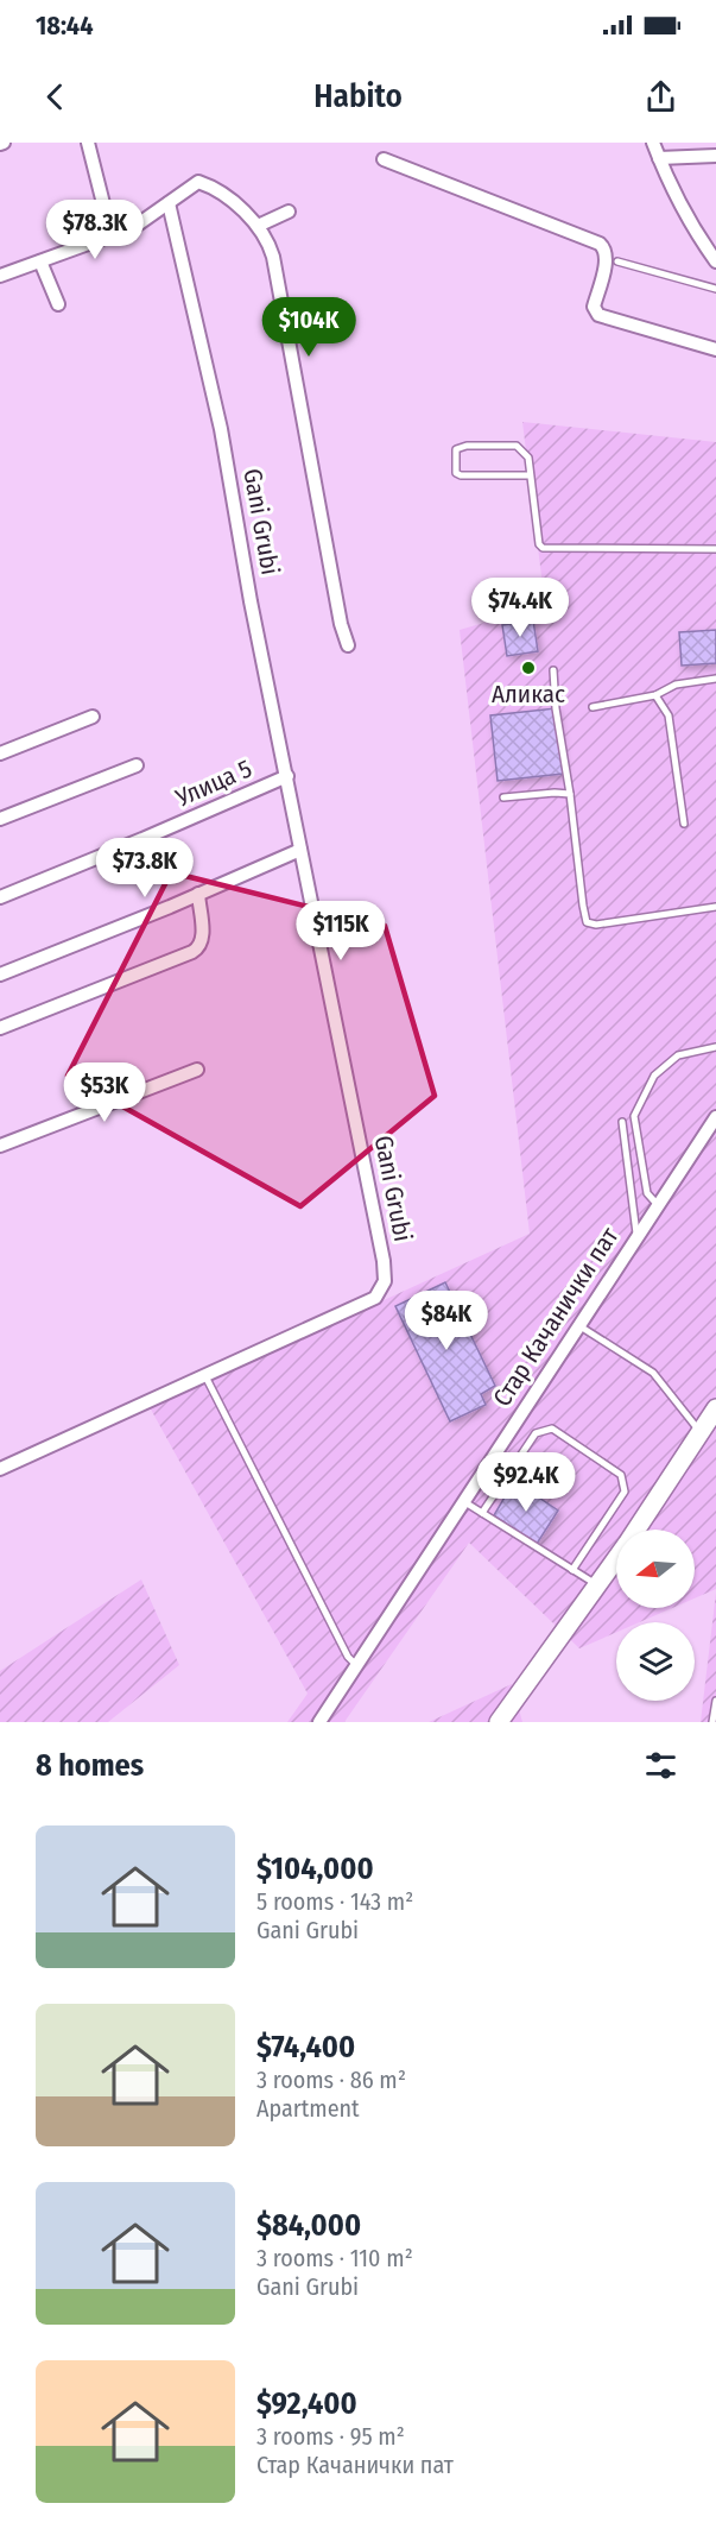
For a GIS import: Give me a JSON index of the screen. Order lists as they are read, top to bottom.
{
  "streets": {
    "street": ["Gani Grubi", "Улица 5", "Стар Качанички пат"]
  },
  "crossings": [
    ["Gani Grubi", "Улица 5"]
  ],
  "places": ["Аликас"],
  "north": "left",
  "page": {
    "status": "18:44",
    "header": "Habito",
    "price": [
      "$78.3K",
      "$104K",
      "$74.4K",
      "$73.8K",
      "$115K",
      "$53K",
      "$84K",
      "$92.4K"
    ],
    "heading": "8 homes",
    "list": [
      {
        "name": "$104,000",
        "note": "5 rooms · 143 m² · Gani Grubi"
      },
      {
        "name": "$74,400",
        "note": "3 rooms · 86 m² · Apartment"
      },
      {
        "name": "$84,000",
        "note": "3 rooms · 110 m² · Gani Grubi"
      },
      {
        "name": "$92,400",
        "note": "3 rooms · 95 m² · Стар Качанички пат"
      }
    ]
  }
}
